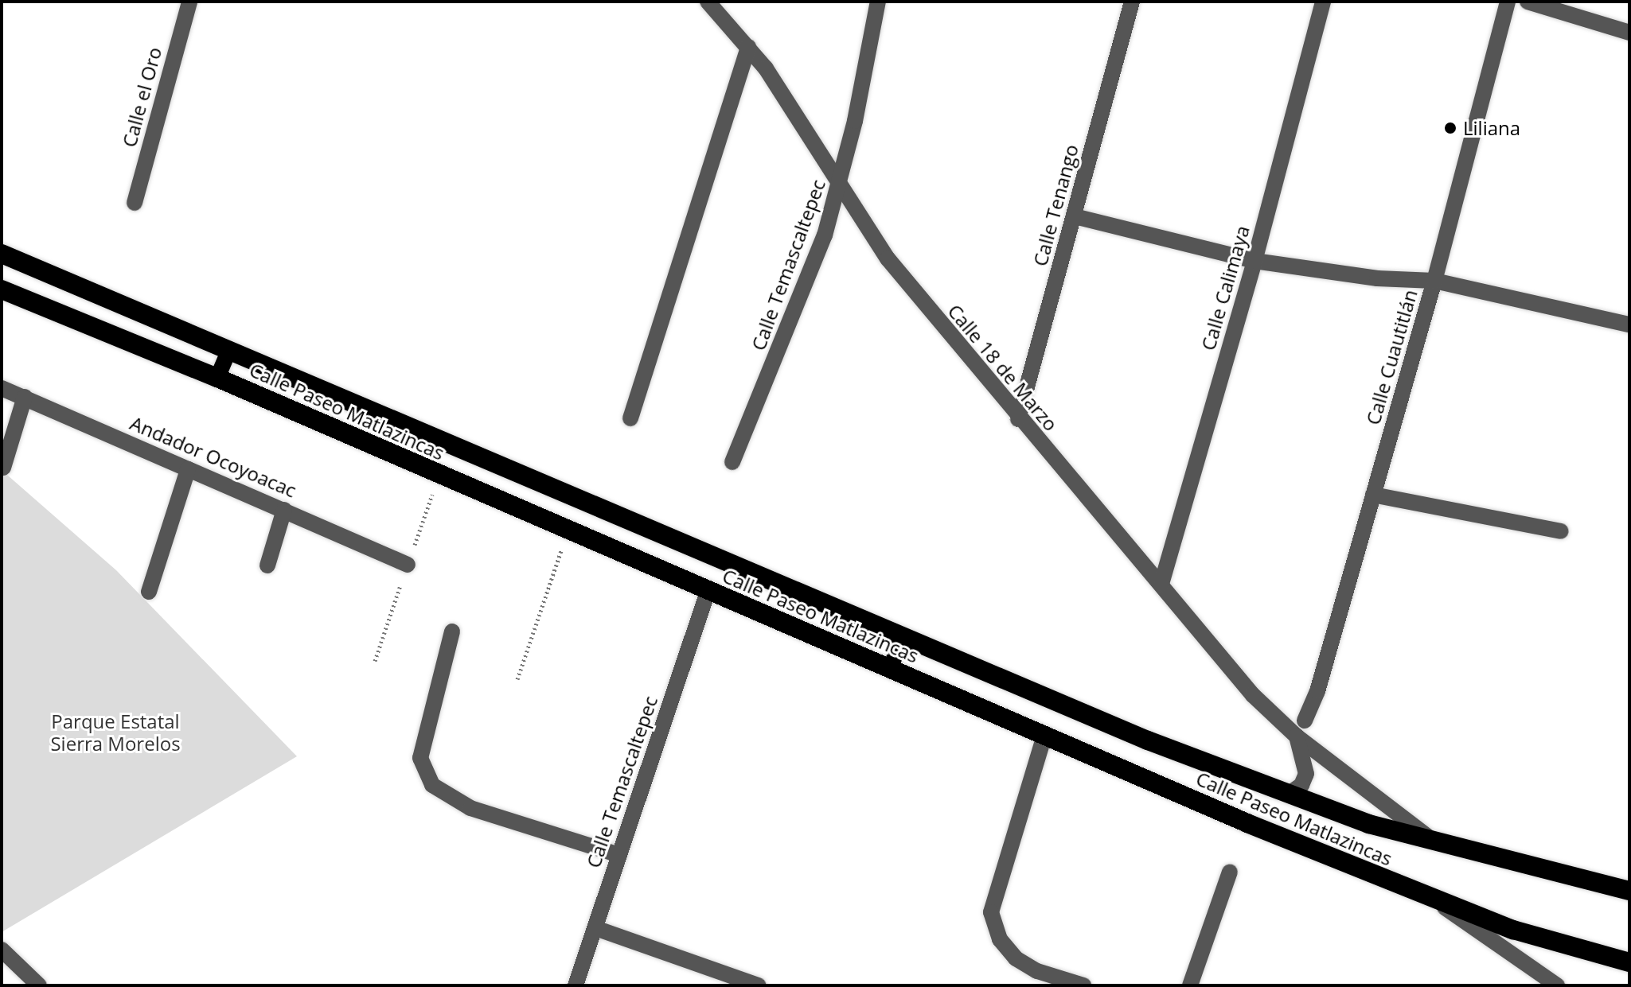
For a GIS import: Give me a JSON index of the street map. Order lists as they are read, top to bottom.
{
  "streets": {
    "highway": ["Calle Paseo Matlazincas"],
    "street": [
      "Calle el Oro",
      "Calle Tenango",
      "Calle Temascaltepec",
      "Calle Calimaya",
      "Calle Cuautitlán",
      "Calle 18 de Marzo",
      "Andador Ocoyoacac"
    ]
  },
  "crossings": [
    ["Calle Tenango", "Calle 18 de Marzo"],
    ["Calle Temascaltepec", "Calle 18 de Marzo"],
    ["Calle Temascaltepec", "Calle Paseo Matlazincas"],
    ["Calle Calimaya", "Calle 18 de Marzo"],
    ["Calle 18 de Marzo", "Calle Paseo Matlazincas"]
  ],
  "parks": ["Parque Estatal Sierra Morelos"],
  "places": ["Liliana"]
}
